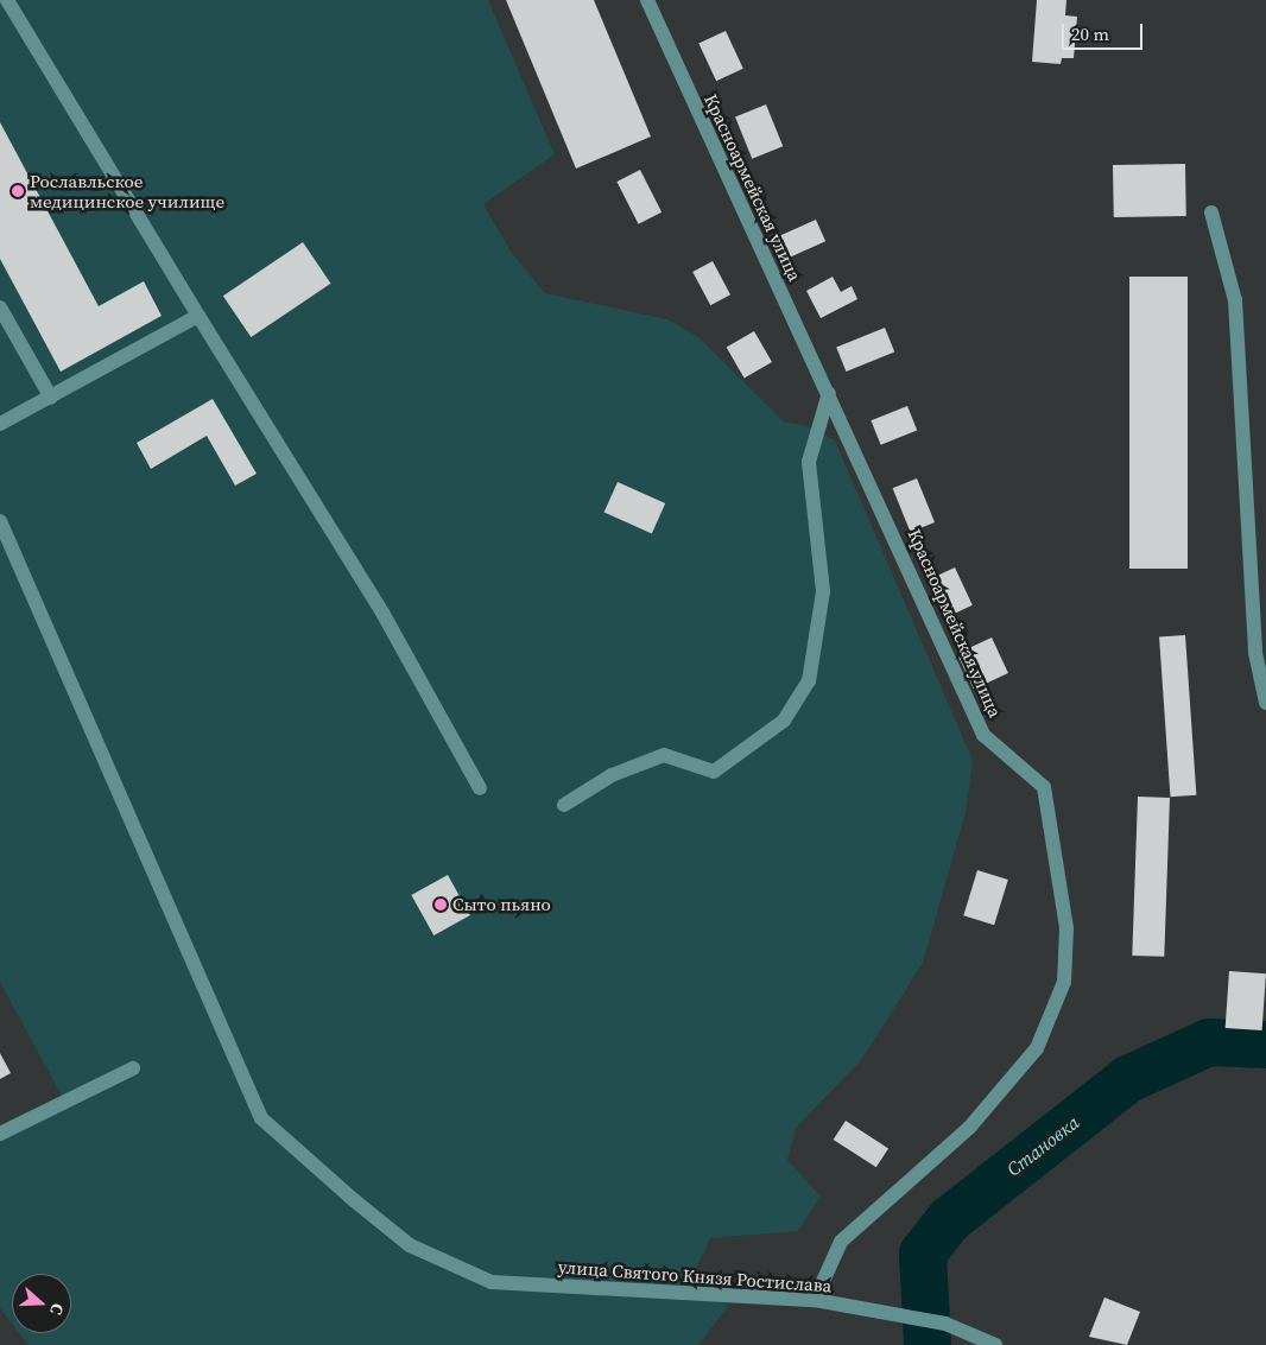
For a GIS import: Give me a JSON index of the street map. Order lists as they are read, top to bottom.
{
  "streets": {
    "street": ["Красноармейская улица", "улица Святого Князя Ростислава"]
  },
  "crossings": [
    ["Красноармейская улица", "улица Святого Князя Ростислава"]
  ],
  "water": ["Становка"],
  "places": ["Рославльское медицинское училище", "Сыто пьяно"],
  "scale_bar": "20 m",
  "north": "right"
}
